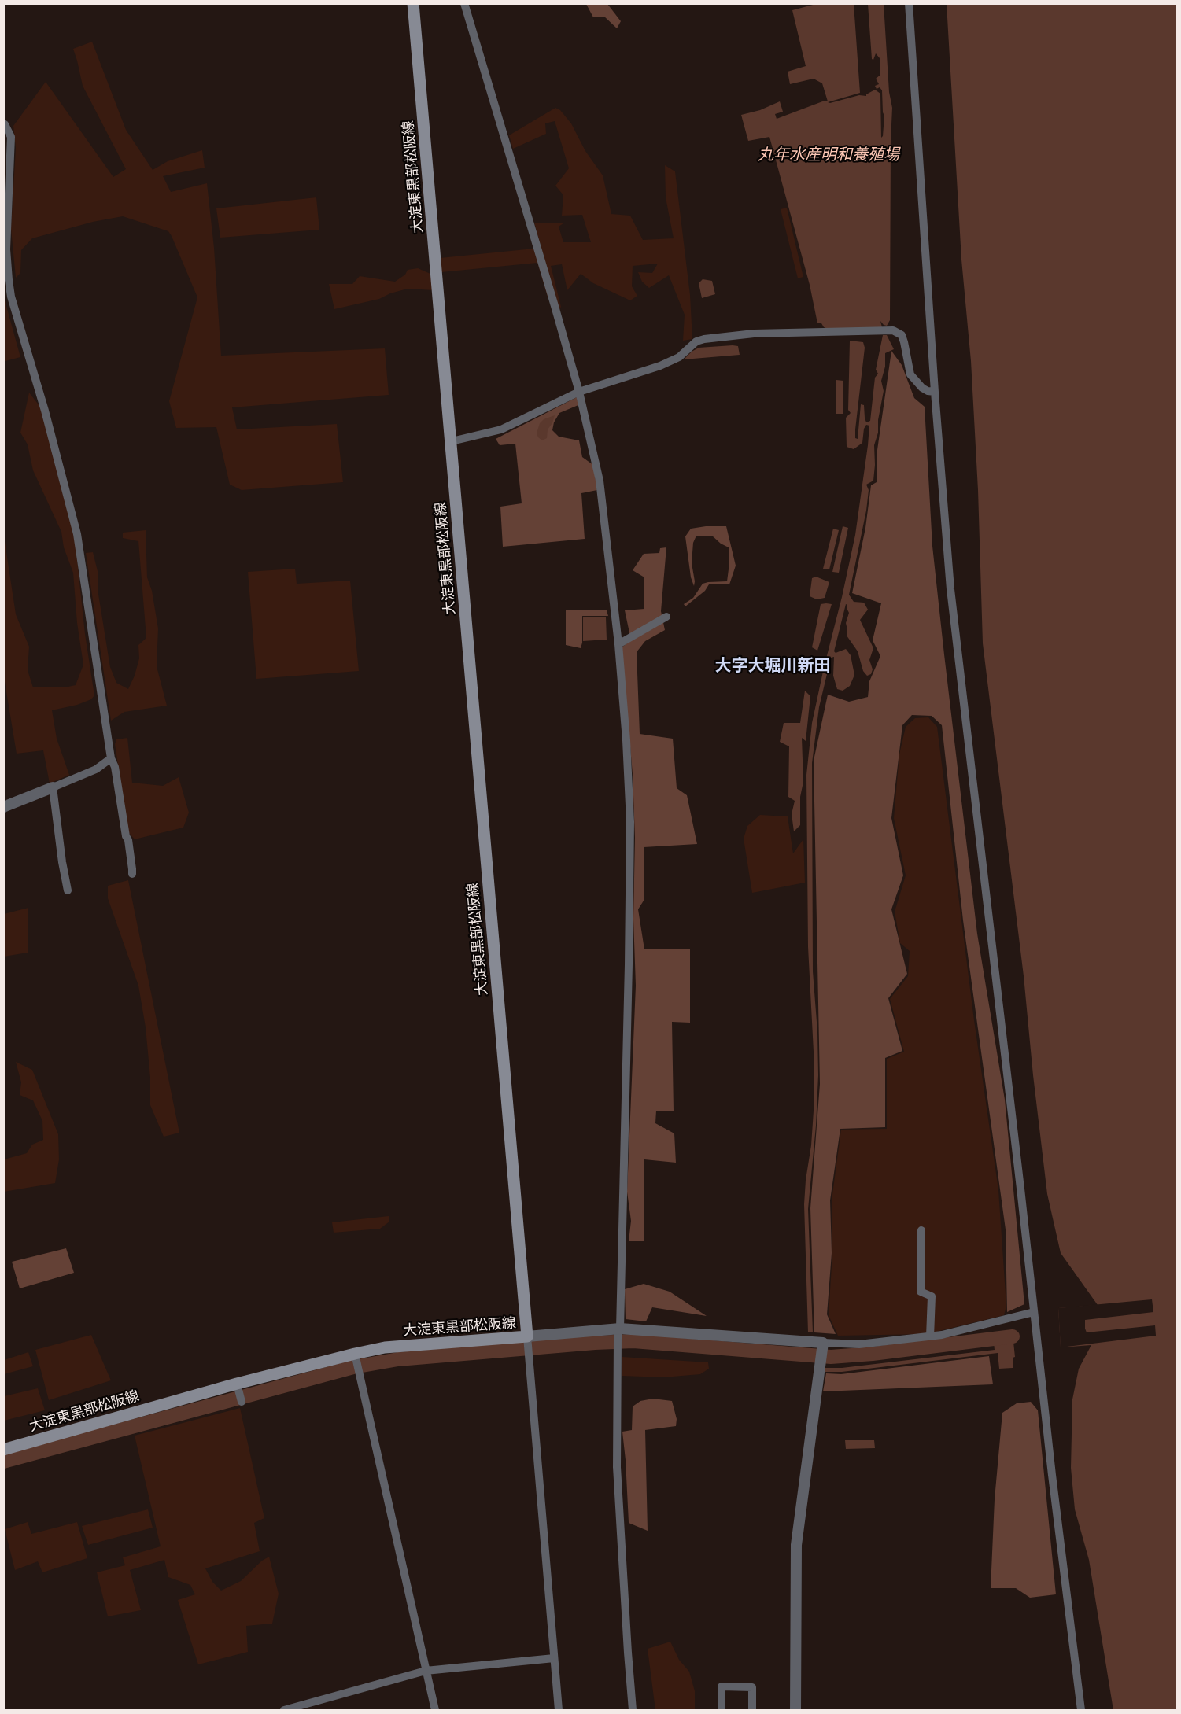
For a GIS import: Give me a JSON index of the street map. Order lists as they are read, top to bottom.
{
  "streets": {
    "main road": ["大淀東黒部松阪線"]
  },
  "districts": ["大字大堀川新田"],
  "water": ["丸年水産明和養殖場"]
}
